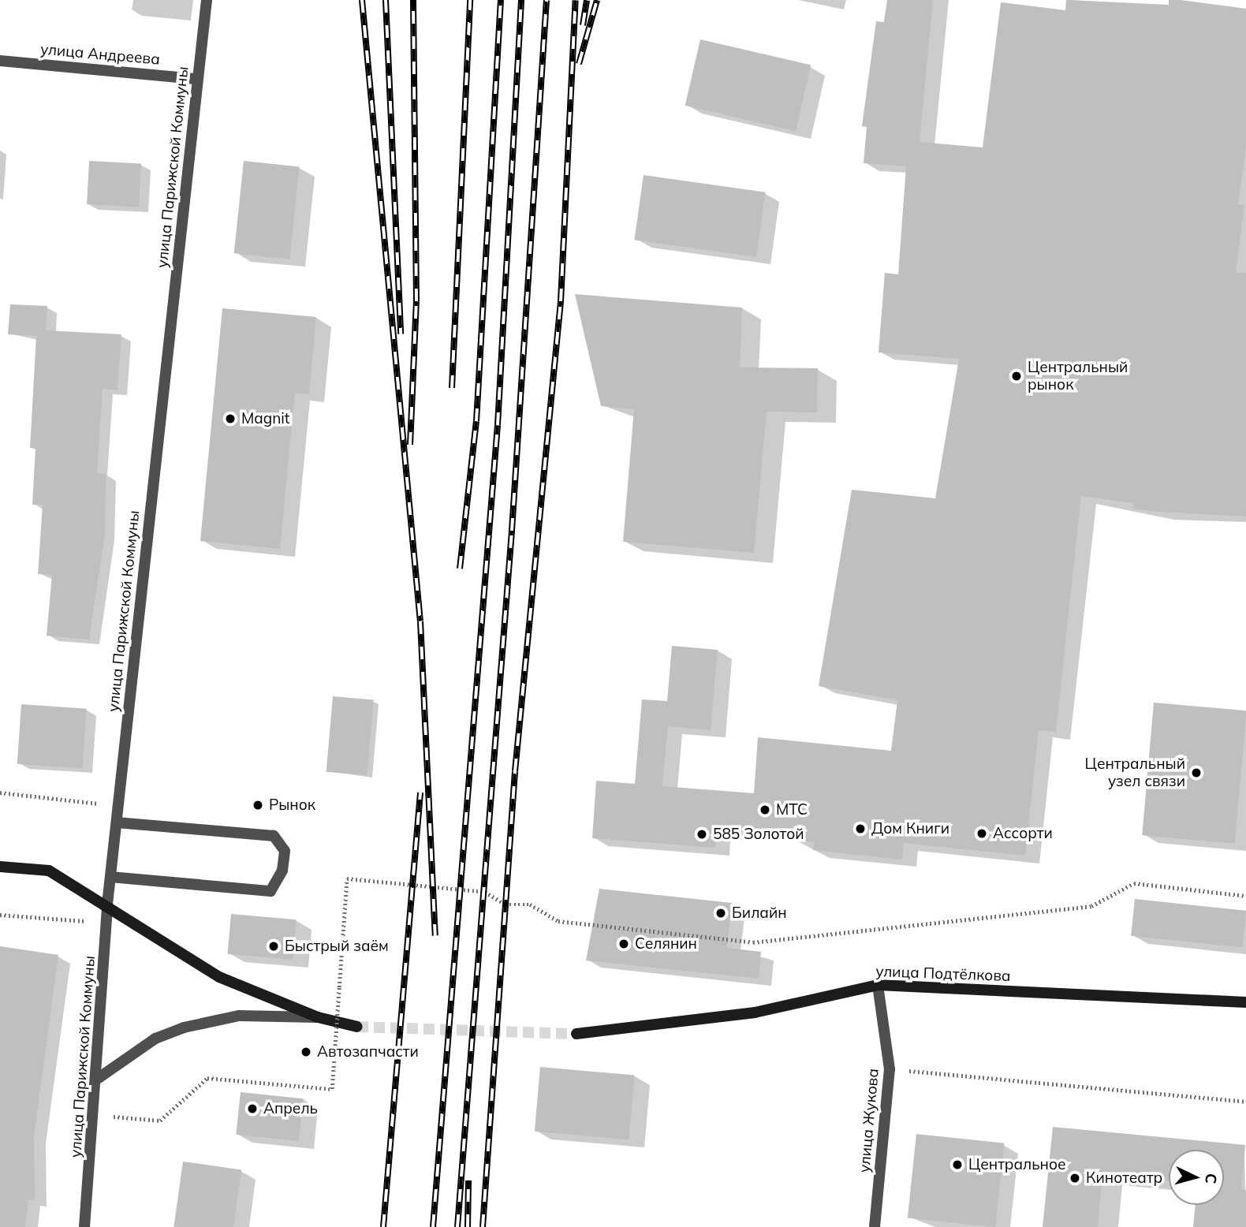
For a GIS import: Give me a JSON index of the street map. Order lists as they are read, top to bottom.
{
  "streets": {
    "main road": ["улица Подтёлкова"],
    "street": ["улица Андреева", "улица Парижской Коммуны", "улица Жукова"]
  },
  "crossings": [
    ["улица Андреева", "улица Парижской Коммуны"],
    ["улица Подтёлкова", "улица Жукова"]
  ],
  "places": [
    "Центральный рынок",
    "Magnit",
    "Центральный узел связи",
    "Рынок",
    "МТС",
    "Дом Книги",
    "Ассорти",
    "585 Золотой",
    "Билайн",
    "Селянин",
    "Быстрый заём",
    "Автозапчасти",
    "Апрель",
    "Центральное",
    "Кинотеатр"
  ],
  "north": "right"
}
